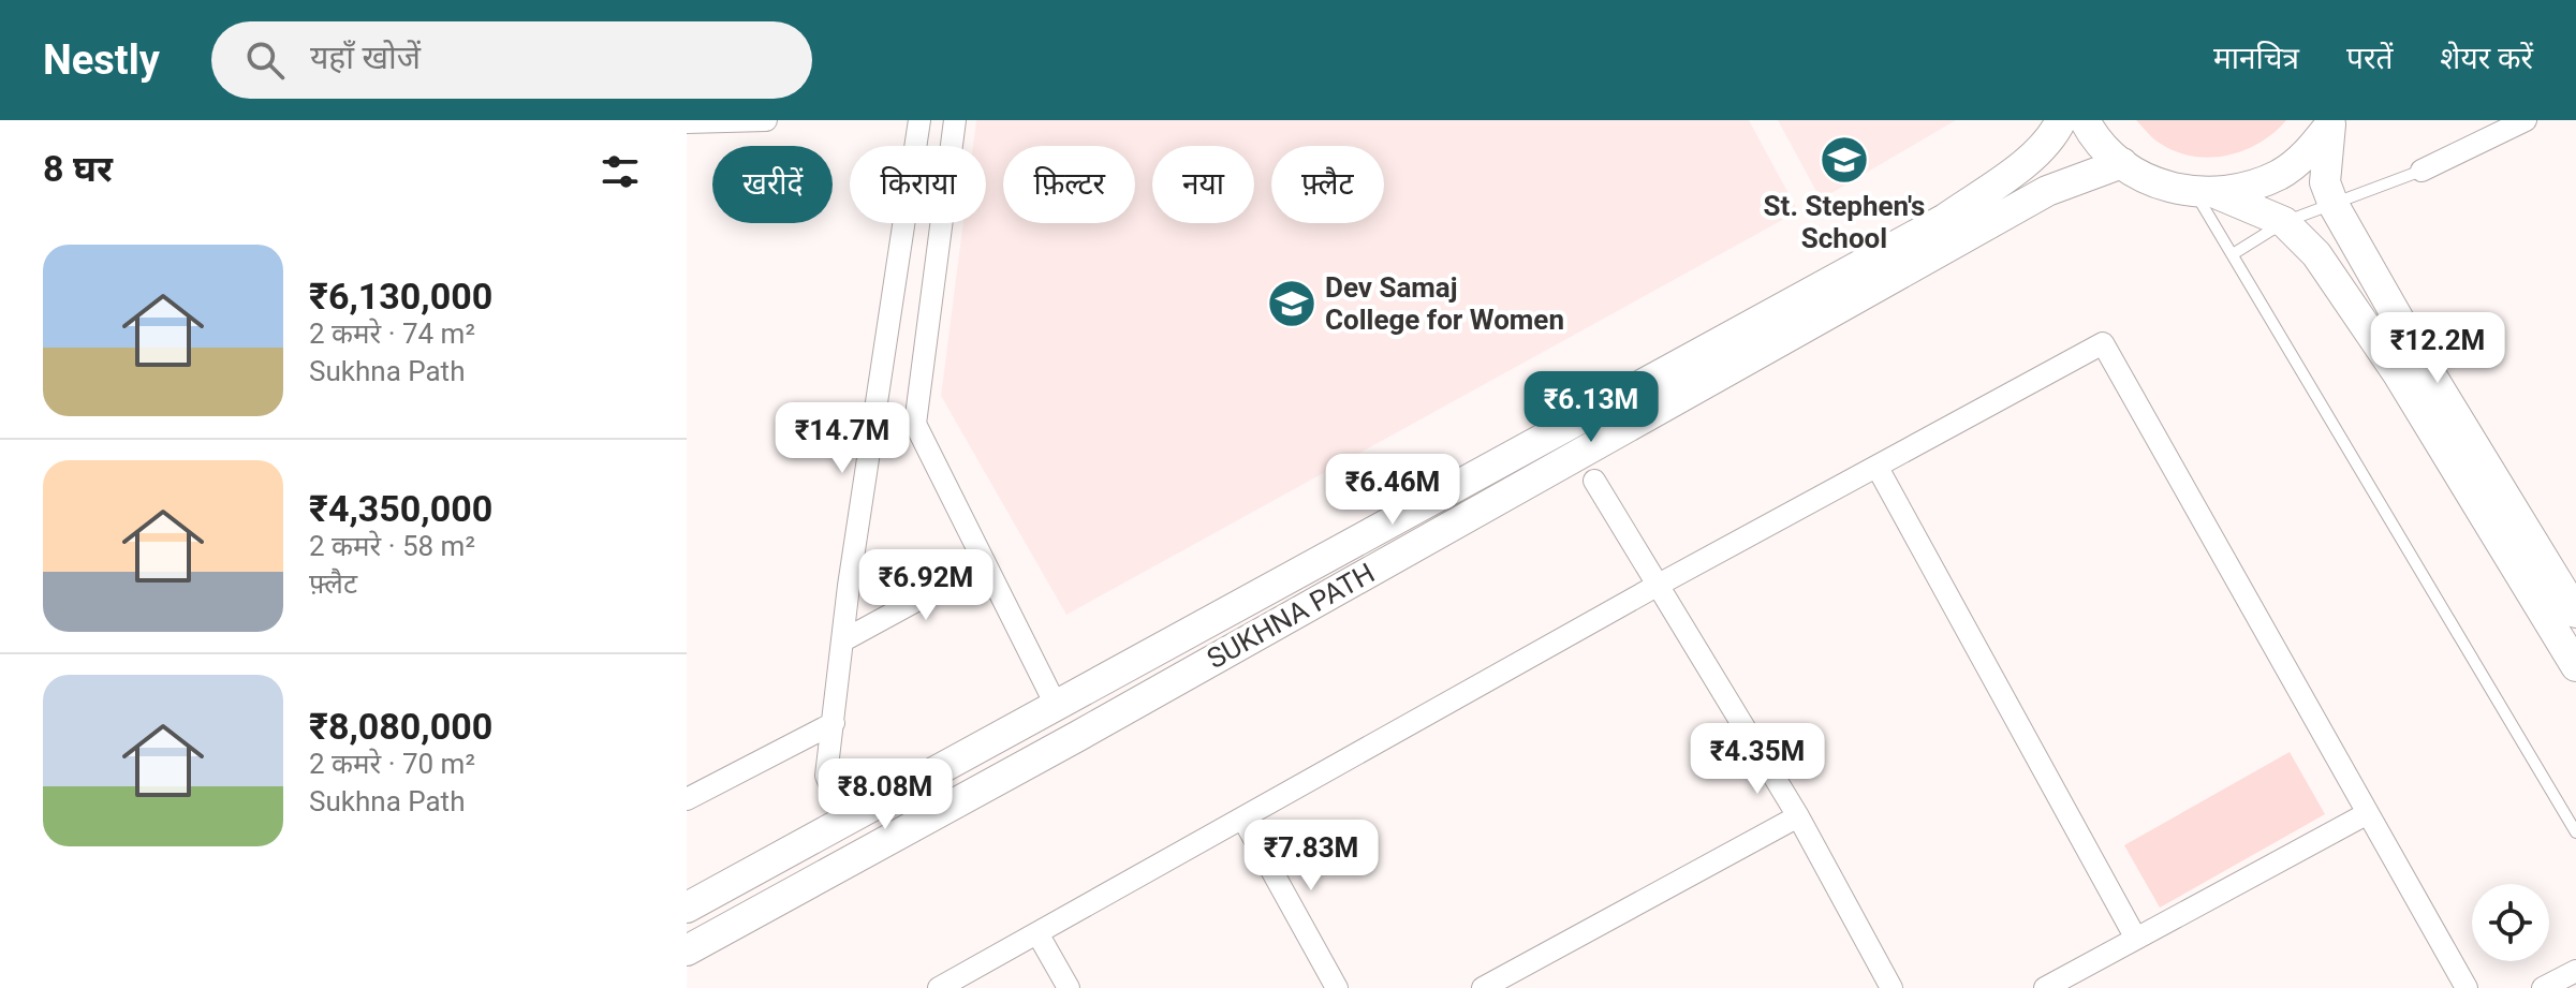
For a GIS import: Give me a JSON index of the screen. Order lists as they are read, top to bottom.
{
  "streets": {
    "main road": ["SUKHNA PATH"]
  },
  "places": {
    "school or university": ["St. Stephen's School", "Dev Samaj College for Women"]
  },
  "page": {
    "header": "Nestly",
    "search": "यहाँ खोजें",
    "nav": ["मानचित्र", "परतें", "शेयर करें"],
    "heading": "8 घर",
    "chip": [
      "खरीदें",
      "किराया",
      "फ़िल्टर",
      "नया",
      "फ़्लैट"
    ],
    "list": [
      {
        "name": "₹6,130,000",
        "note": "2 कमरे · 74 m² · Sukhna Path"
      },
      {
        "name": "₹4,350,000",
        "note": "2 कमरे · 58 m² · फ़्लैट"
      },
      {
        "name": "₹8,080,000",
        "note": "2 कमरे · 70 m² · Sukhna Path"
      }
    ],
    "price": [
      "₹12.2M",
      "₹6.13M",
      "₹14.7M",
      "₹6.46M",
      "₹6.92M",
      "₹4.35M",
      "₹8.08M",
      "₹7.83M"
    ]
  }
}
